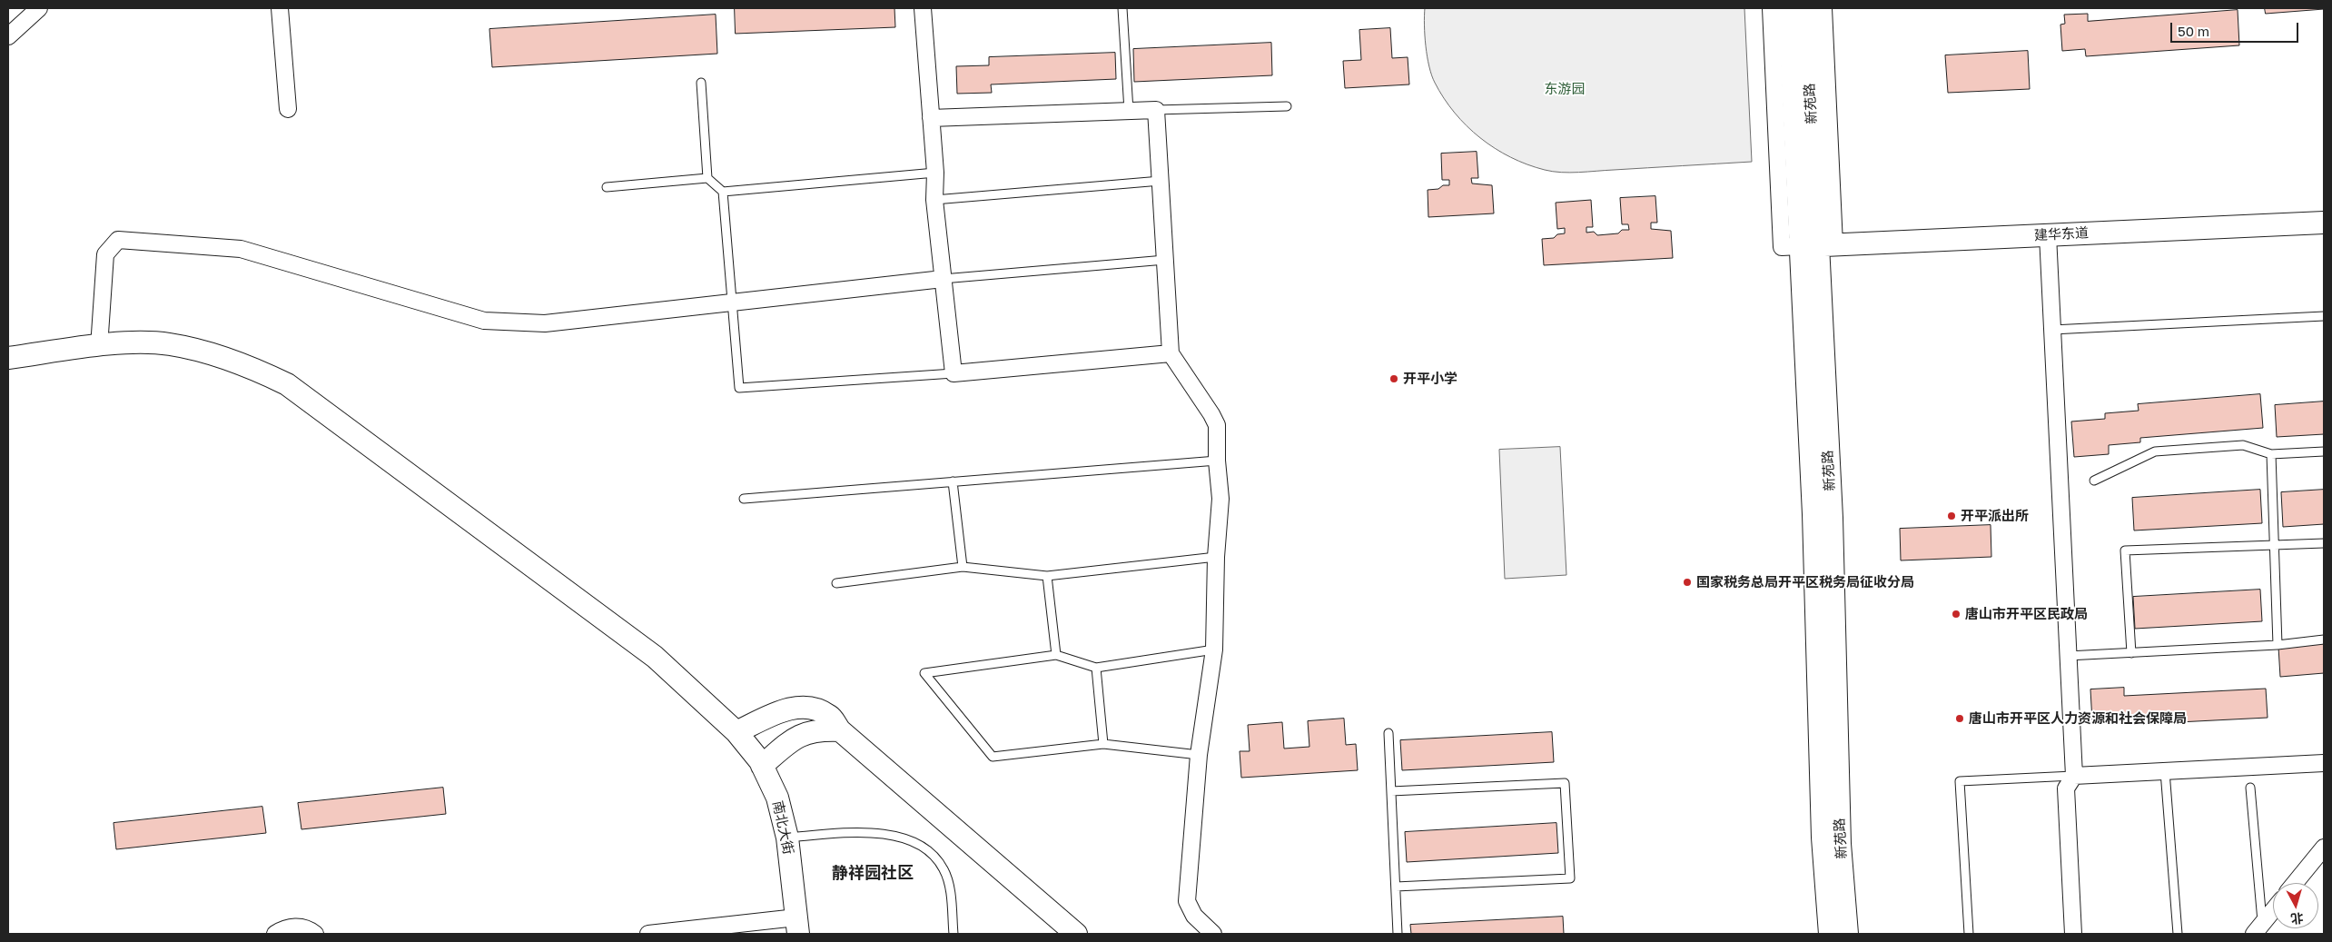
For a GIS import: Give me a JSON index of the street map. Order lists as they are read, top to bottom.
{
  "streets": {
    "main road": ["新苑路", "建华东道", "南北大街"]
  },
  "crossings": [
    ["新苑路", "建华东道"]
  ],
  "districts": ["静祥园社区"],
  "parks": ["东游园"],
  "places": [
    "开平小学",
    "开平派出所",
    "国家税务总局开平区税务局征收分局",
    "唐山市开平区民政局",
    "唐山市开平区人力资源和社会保障局"
  ],
  "scale_bar": "50 m",
  "north": "bottom"
}
